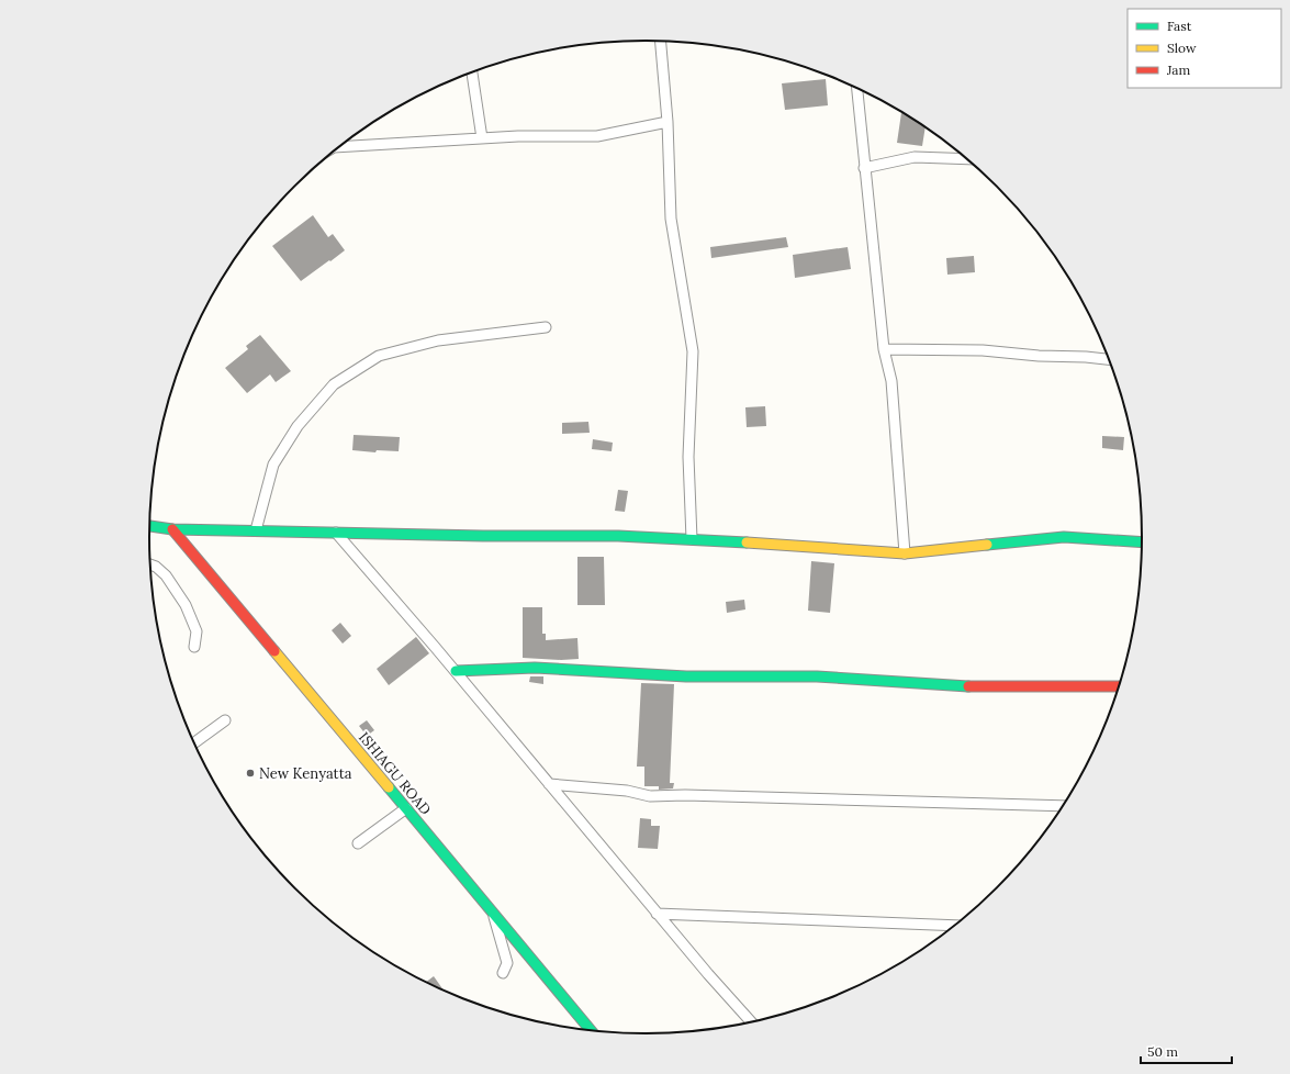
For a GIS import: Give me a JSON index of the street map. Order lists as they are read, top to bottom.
{
  "streets": {
    "street": ["ISHIAGU ROAD"]
  },
  "places": ["New Kenyatta"],
  "legend": ["Fast", "Slow", "Jam"],
  "scale_bar": "50 m"
}
